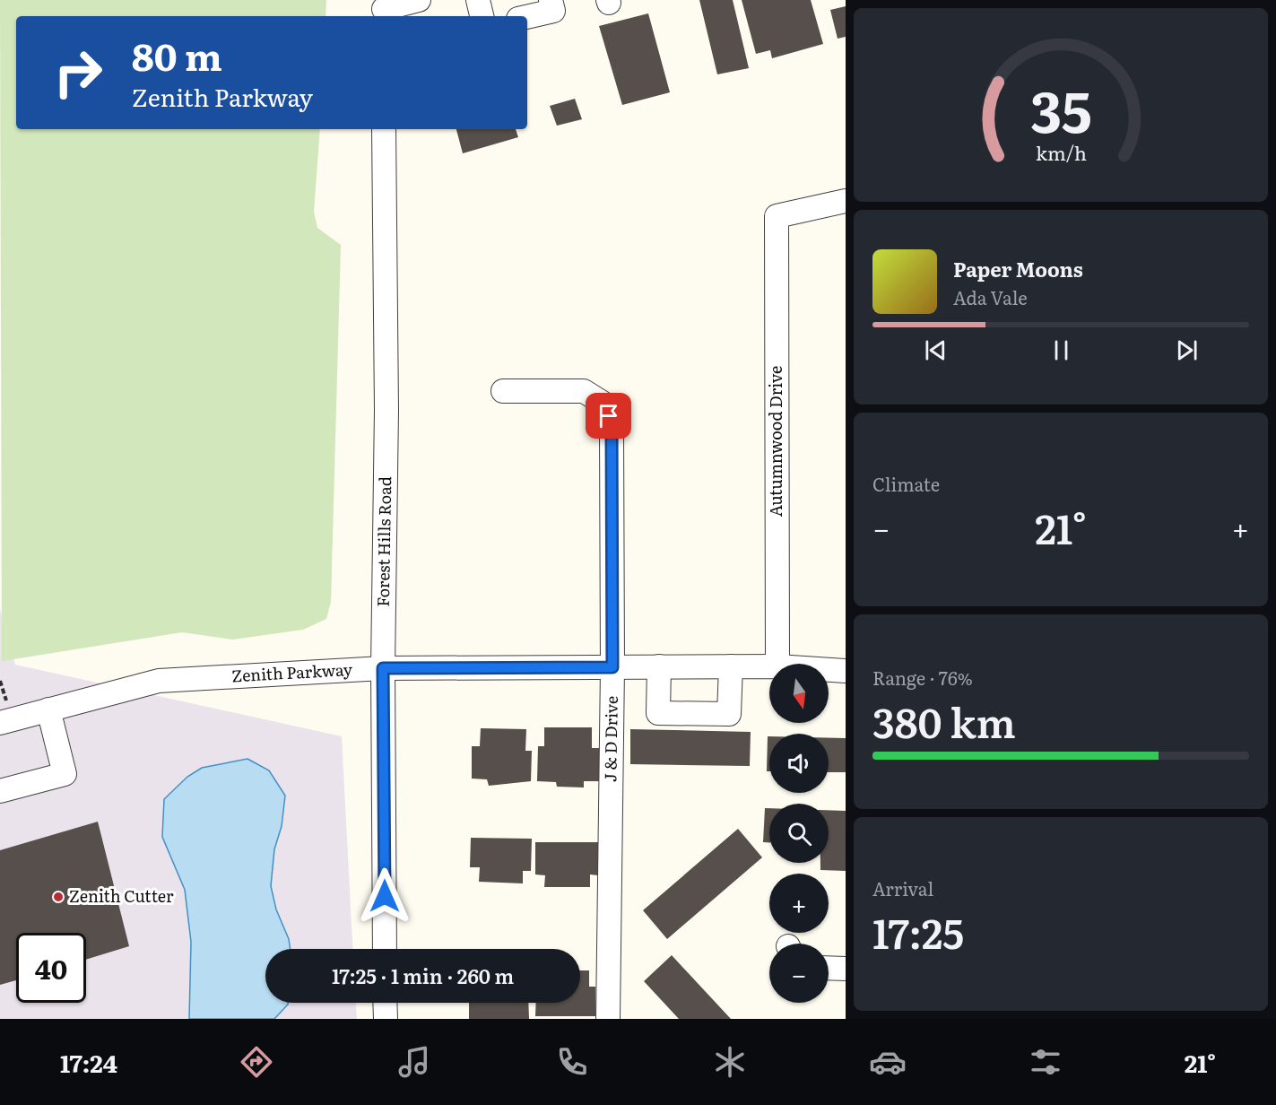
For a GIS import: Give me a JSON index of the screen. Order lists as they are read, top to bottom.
{
  "streets": {
    "street": [
      "Autumnwood Drive",
      "Forest Hills Road",
      "Zenith Parkway",
      "J & D Drive"
    ]
  },
  "crossings": [
    ["Forest Hills Road", "Zenith Parkway"],
    ["Zenith Parkway", "J & D Drive"]
  ],
  "places": ["Zenith Cutter"],
  "north": "bottom",
  "page": {
    "turn": ["80 m", "Zenith Parkway"],
    "song": ["Paper Moons", "Ada Vale"],
    "tile": [
      "Climate",
      ["Range · 76%", "380 km"],
      ["Arrival", "17:25"]
    ],
    "heat": ["−", "21°", "+"],
    "map_buttons": ["+", "−"],
    "limit": "40",
    "trip": "17:25 · 1 min · 260 m",
    "tabs": ["17:24", "21°"],
    "gauge": ["35", "km/h"]
  }
}
